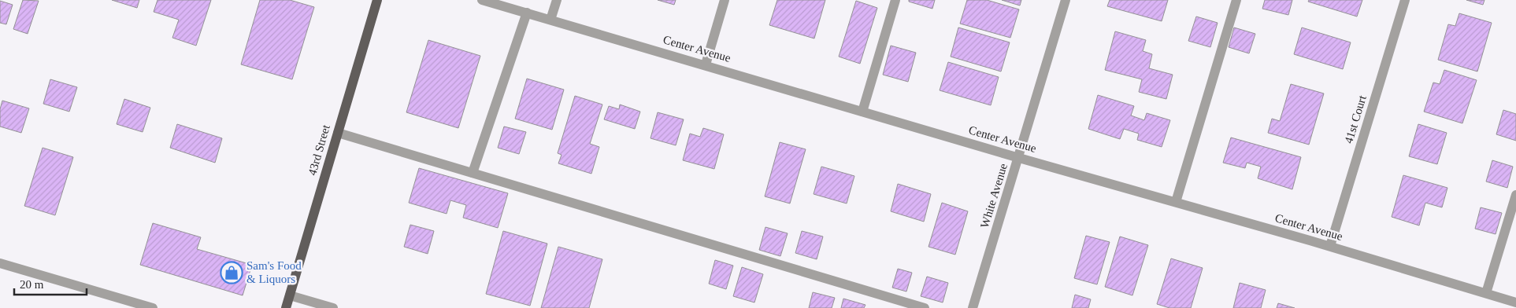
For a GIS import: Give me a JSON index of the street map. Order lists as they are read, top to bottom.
{
  "streets": {
    "main road": ["43rd Street"],
    "street": ["Center Avenue", "41st Court", "White Avenue"]
  },
  "crossings": [
    ["Center Avenue", "41st Court"],
    ["Center Avenue", "White Avenue"]
  ],
  "places": {
    "shop": ["Sam's Food & Liquors"]
  },
  "scale_bar": "20 m"
}
